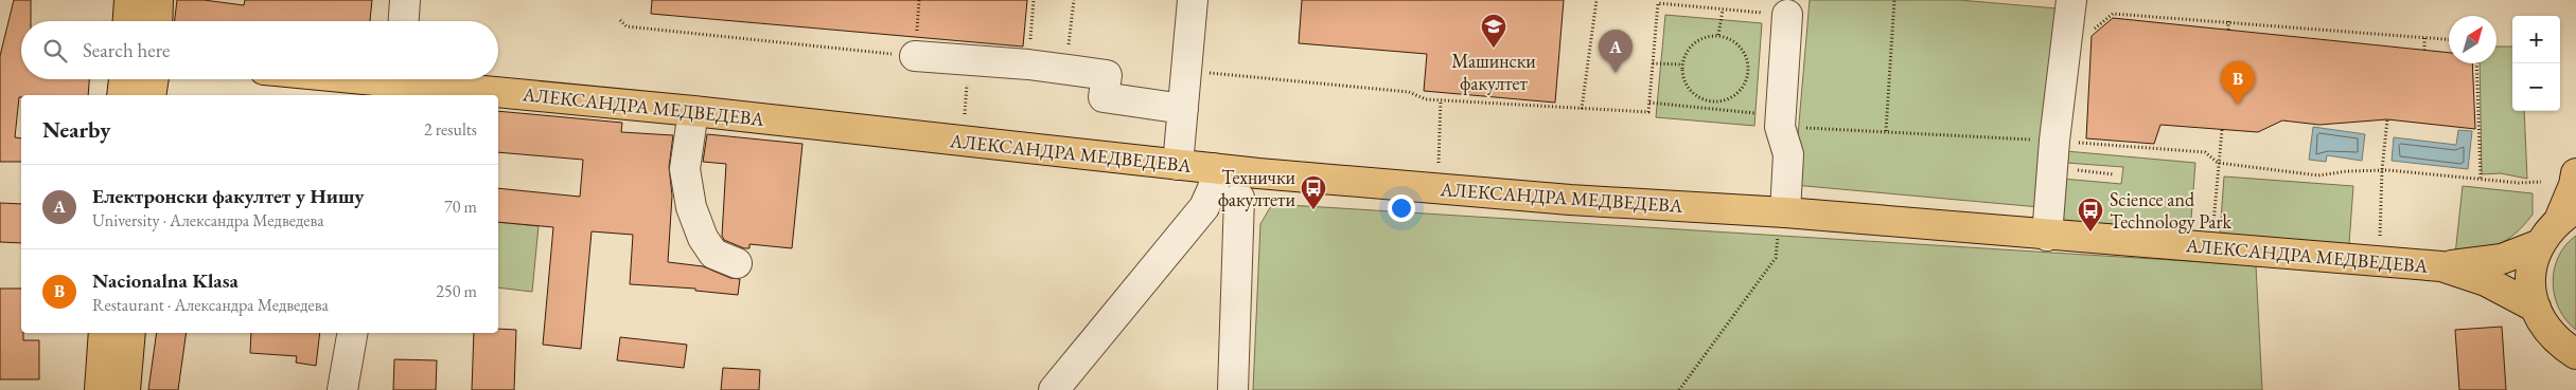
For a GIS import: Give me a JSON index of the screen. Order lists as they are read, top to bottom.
{
  "streets": {
    "main road": ["АЛЕКСАНДРА МЕДВЕДЕВА"]
  },
  "places": {
    "school or university": ["Машински факултет"],
    "bus stop": ["Технички факултети", "Science and Technology Park"]
  },
  "north": "top right",
  "page": {
    "map_buttons": ["+", "−"],
    "search": "Search here",
    "pins": ["A", "B"],
    "heading": ["Nearby", "2 results"],
    "list": [
      {
        "mark": "A",
        "name": "Електронски факултет у Нишу",
        "note": "University · Александра Медведева",
        "value": "70 m"
      },
      {
        "mark": "B",
        "name": "Nacionalna Klasa",
        "note": "Restaurant · Александра Медведева",
        "value": "250 m"
      }
    ]
  }
}
